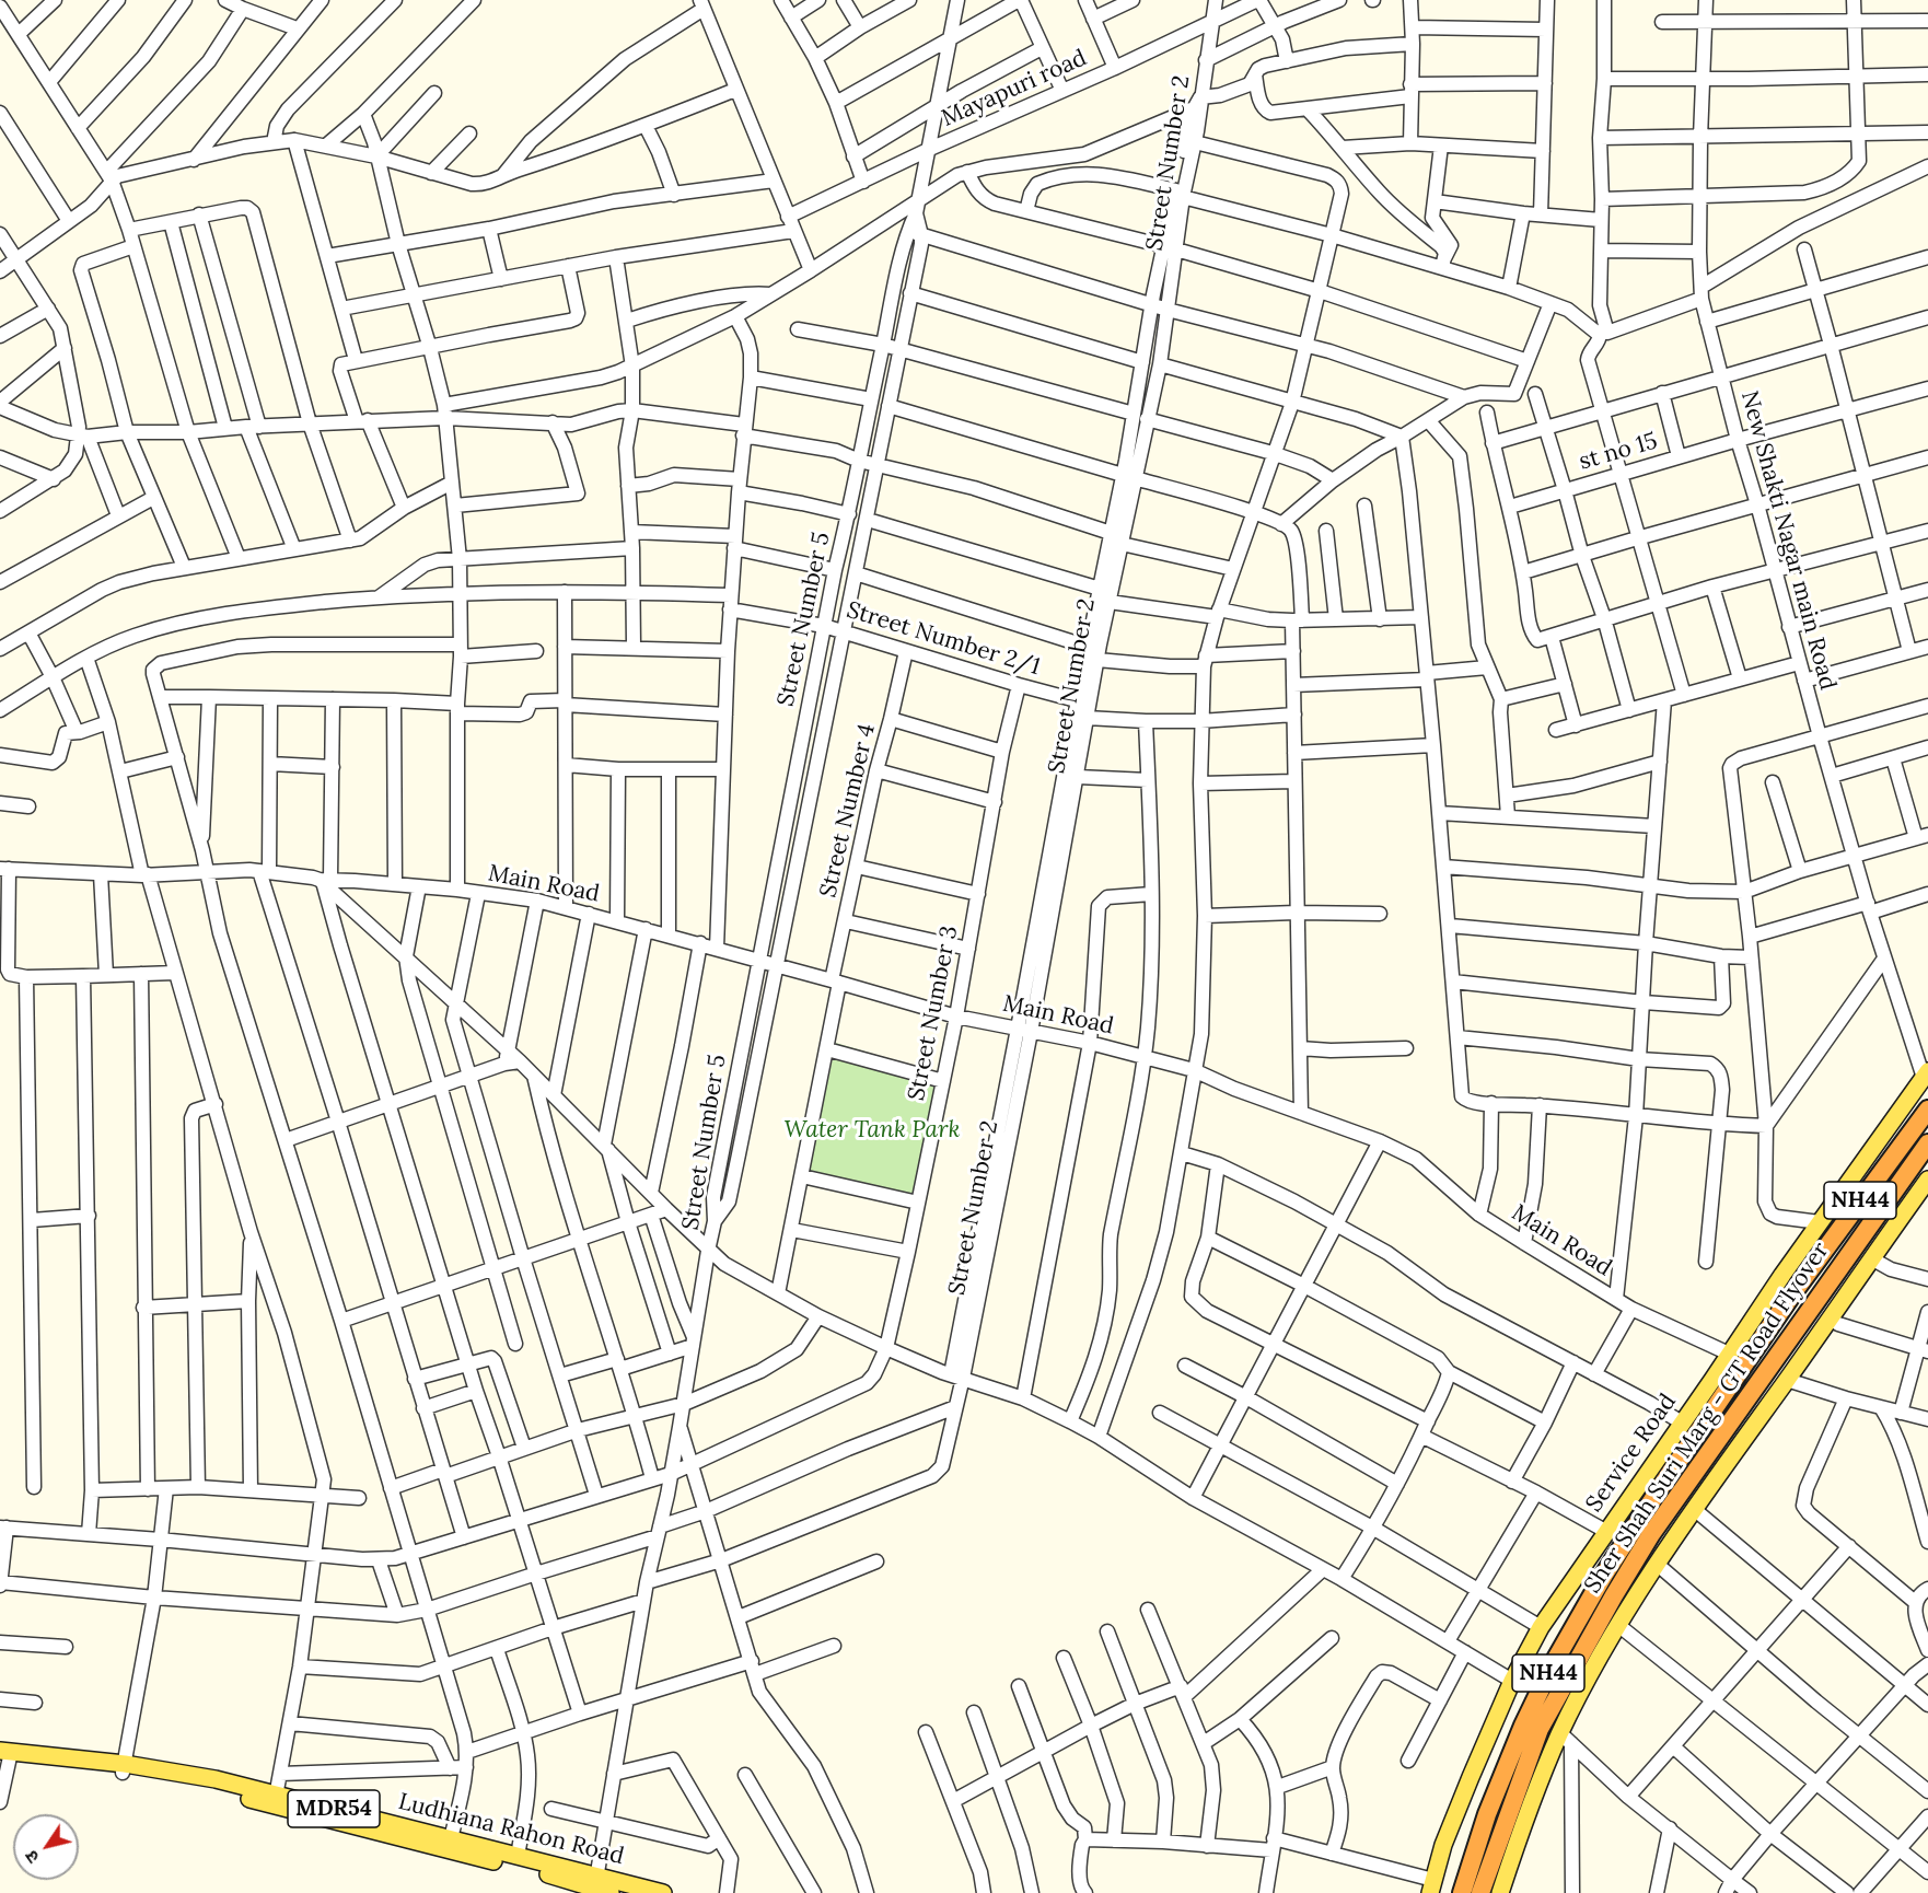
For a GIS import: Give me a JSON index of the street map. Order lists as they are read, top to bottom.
{
  "streets": {
    "highway": ["NH44", "Sher Shah Suri Marg - GT Road Flyover"],
    "main road": ["Service Road", "MDR54", "Ludhiana Rahon Road"],
    "street": [
      "Mayapuri road",
      "Street Number 2",
      "st no 15",
      "New Shakti Nagar main Road",
      "Street Number 5",
      "Street Number 2/1",
      "Street Number 4",
      "Main Road",
      "Street Number 3"
    ]
  },
  "crossings": [
    ["Mayapuri road", "Street Number 2"],
    ["Street Number 2", "Street Number 5"],
    ["Street Number 2", "Street Number 2/1"],
    ["Street Number 2", "Main Road"],
    ["st no 15", "New Shakti Nagar main Road"],
    ["New Shakti Nagar main Road", "Service Road"],
    ["Street Number 5", "Street Number 2/1"],
    ["Street Number 5", "Main Road"],
    ["Street Number 5", "Street Number 3"],
    ["Street Number 5", "Ludhiana Rahon Road"],
    ["Street Number 2/1", "Street Number 4"],
    ["Street Number 2/1", "Street Number 3"],
    ["Street Number 4", "Main Road"],
    ["Main Road", "Street Number 3"],
    ["Main Road", "Service Road"],
    ["NH44", "Sher Shah Suri Marg - GT Road Flyover"],
    ["NH44", "Service Road"],
    ["Sher Shah Suri Marg - GT Road Flyover", "Service Road"]
  ],
  "parks": ["Water Tank Park"],
  "north": "bottom left"
}
